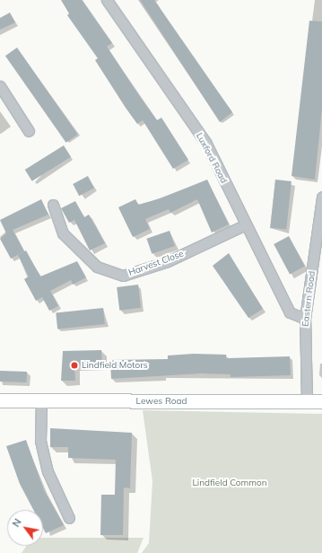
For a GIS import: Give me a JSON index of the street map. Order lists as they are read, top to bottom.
{
  "streets": {
    "main road": ["Lewes Road"],
    "street": ["Luxford Road", "Harvest Close", "Eastern Road"]
  },
  "crossings": [
    ["Luxford Road", "Harvest Close"],
    ["Luxford Road", "Eastern Road"],
    ["Eastern Road", "Lewes Road"]
  ],
  "parks": ["Lindfield Common"],
  "places": ["Lindfield Motors"],
  "north": "top left"
}
